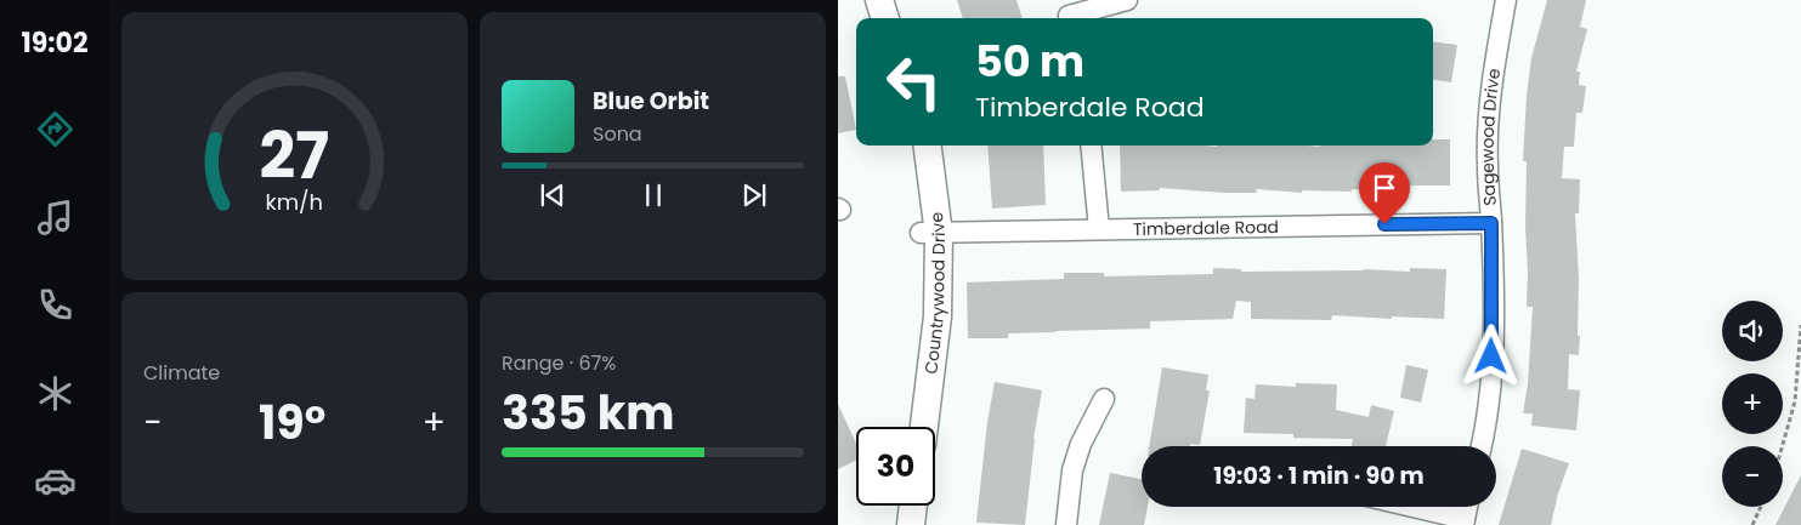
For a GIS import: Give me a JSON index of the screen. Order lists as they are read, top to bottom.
{
  "streets": {
    "street": ["Sagewood Drive", "Timberdale Road", "Countrywood Drive"]
  },
  "crossings": [
    ["Sagewood Drive", "Timberdale Road"],
    ["Timberdale Road", "Countrywood Drive"]
  ],
  "page": {
    "tabs": "19:02",
    "turn": ["50 m", "Timberdale Road"],
    "song": ["Blue Orbit", "Sona"],
    "tile": [
      "Climate",
      ["Range · 67%", "335 km"]
    ],
    "map_buttons": ["+", "−"],
    "heat": ["−", "19°", "+"],
    "limit": "30",
    "trip": "19:03 · 1 min · 90 m",
    "gauge": ["27", "km/h"]
  }
}
